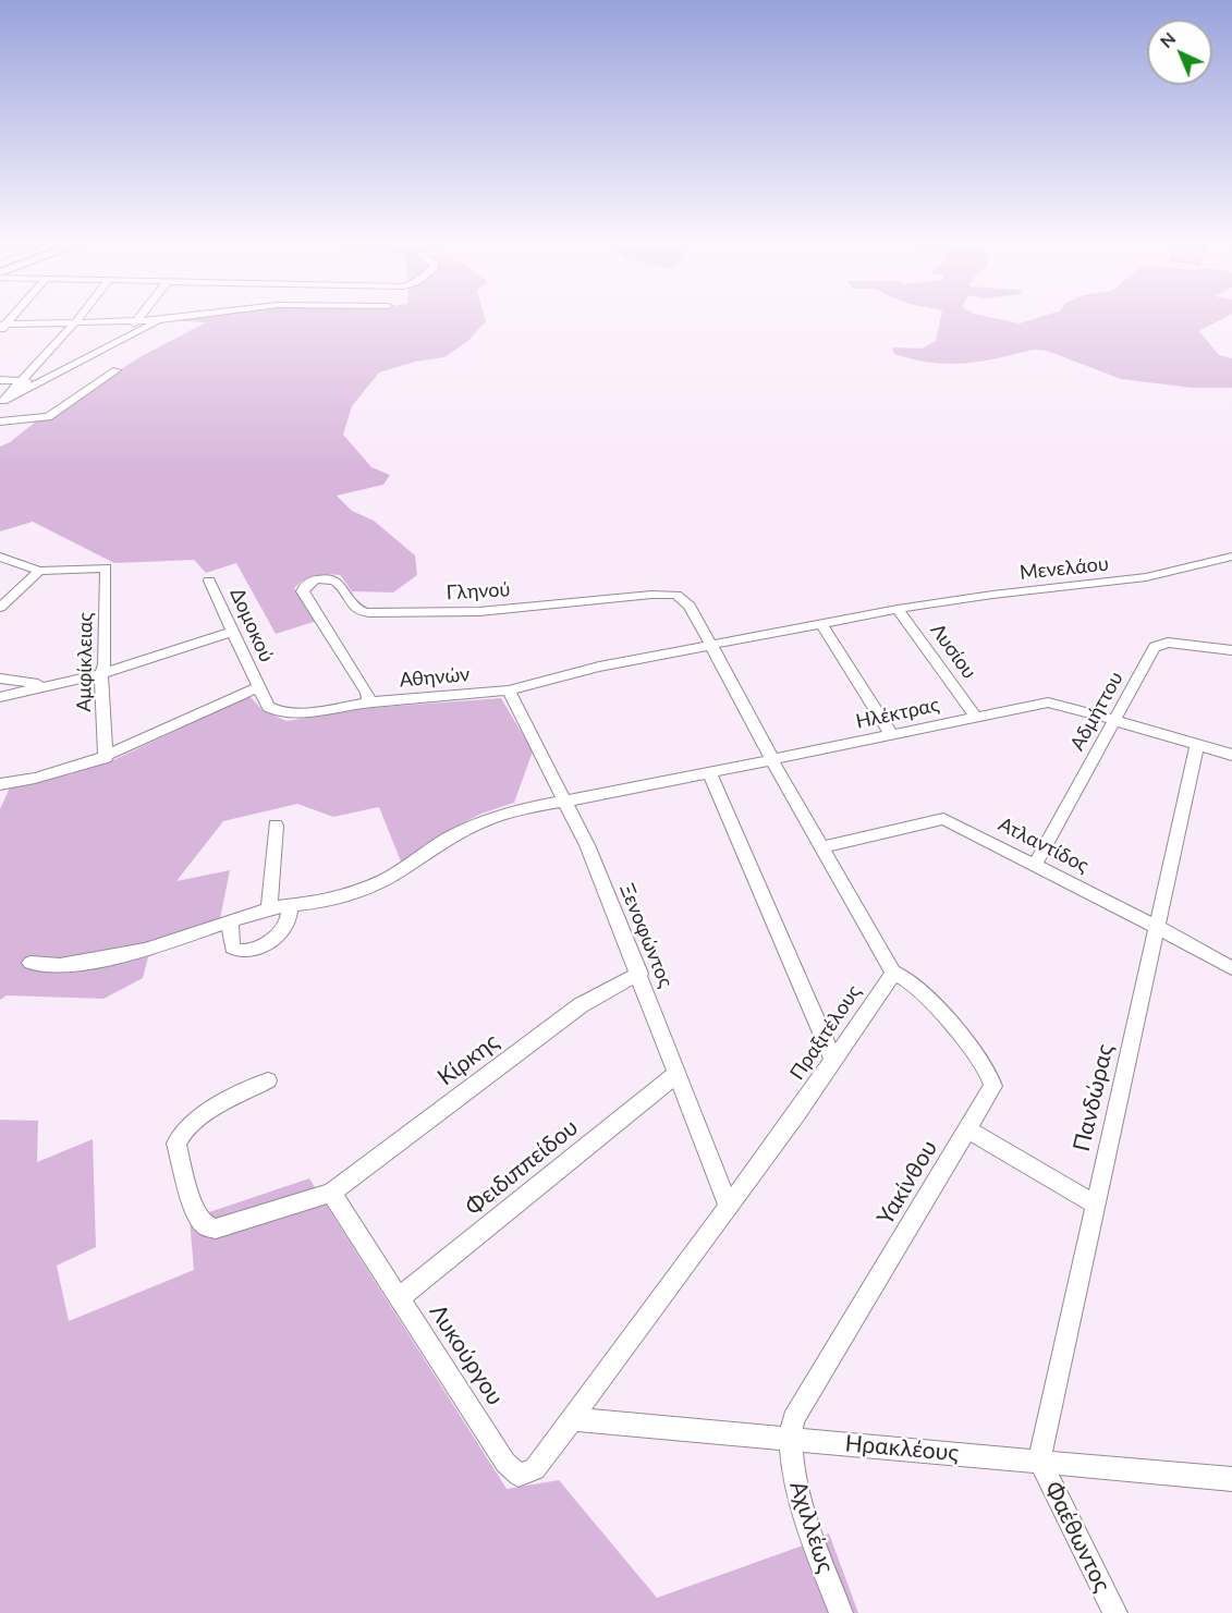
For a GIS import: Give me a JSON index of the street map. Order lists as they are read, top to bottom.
{
  "streets": {
    "street": [
      "Μενελάου",
      "Γληνού",
      "Δομοκού",
      "Λυσίου",
      "Αμφίκλειας",
      "Αθηνών",
      "Αδμήττου",
      "Ηλέκτρας",
      "Ατλαντίδος",
      "Ξενοφώντος",
      "Πραξιτέλους",
      "Κίρκης",
      "Πανδώρας",
      "Φειδιππείδου",
      "Υακίνθου",
      "Λυκούργου",
      "Ηρακλέους",
      "Αχιλλέως",
      "Φαέθωντος"
    ]
  },
  "crossings": [
    ["Μενελάου", "Λυσίου"],
    ["Μενελάου", "Αθηνών"],
    ["Γληνού", "Αθηνών"],
    ["Δομοκού", "Αθηνών"],
    ["Λυσίου", "Αθηνών"],
    ["Λυσίου", "Ηλέκτρας"],
    ["Αθηνών", "Ξενοφώντος"],
    ["Αδμήττου", "Ηλέκτρας"],
    ["Αδμήττου", "Ατλαντίδος"],
    ["Ηλέκτρας", "Ξενοφώντος"],
    ["Ηλέκτρας", "Πανδώρας"],
    ["Ατλαντίδος", "Πανδώρας"],
    ["Ξενοφώντος", "Πραξιτέλους"],
    ["Ξενοφώντος", "Κίρκης"],
    ["Ξενοφώντος", "Φειδιππείδου"],
    ["Πραξιτέλους", "Υακίνθου"],
    ["Πραξιτέλους", "Λυκούργου"],
    ["Πραξιτέλους", "Ηρακλέους"],
    ["Κίρκης", "Λυκούργου"],
    ["Πανδώρας", "Ηρακλέους"],
    ["Πανδώρας", "Φαέθωντος"],
    ["Φειδιππείδου", "Λυκούργου"],
    ["Υακίνθου", "Ηρακλέους"],
    ["Υακίνθου", "Αχιλλέως"],
    ["Λυκούργου", "Ηρακλέους"],
    ["Ηρακλέους", "Αχιλλέως"],
    ["Ηρακλέους", "Φαέθωντος"]
  ],
  "north": "top left"
}
